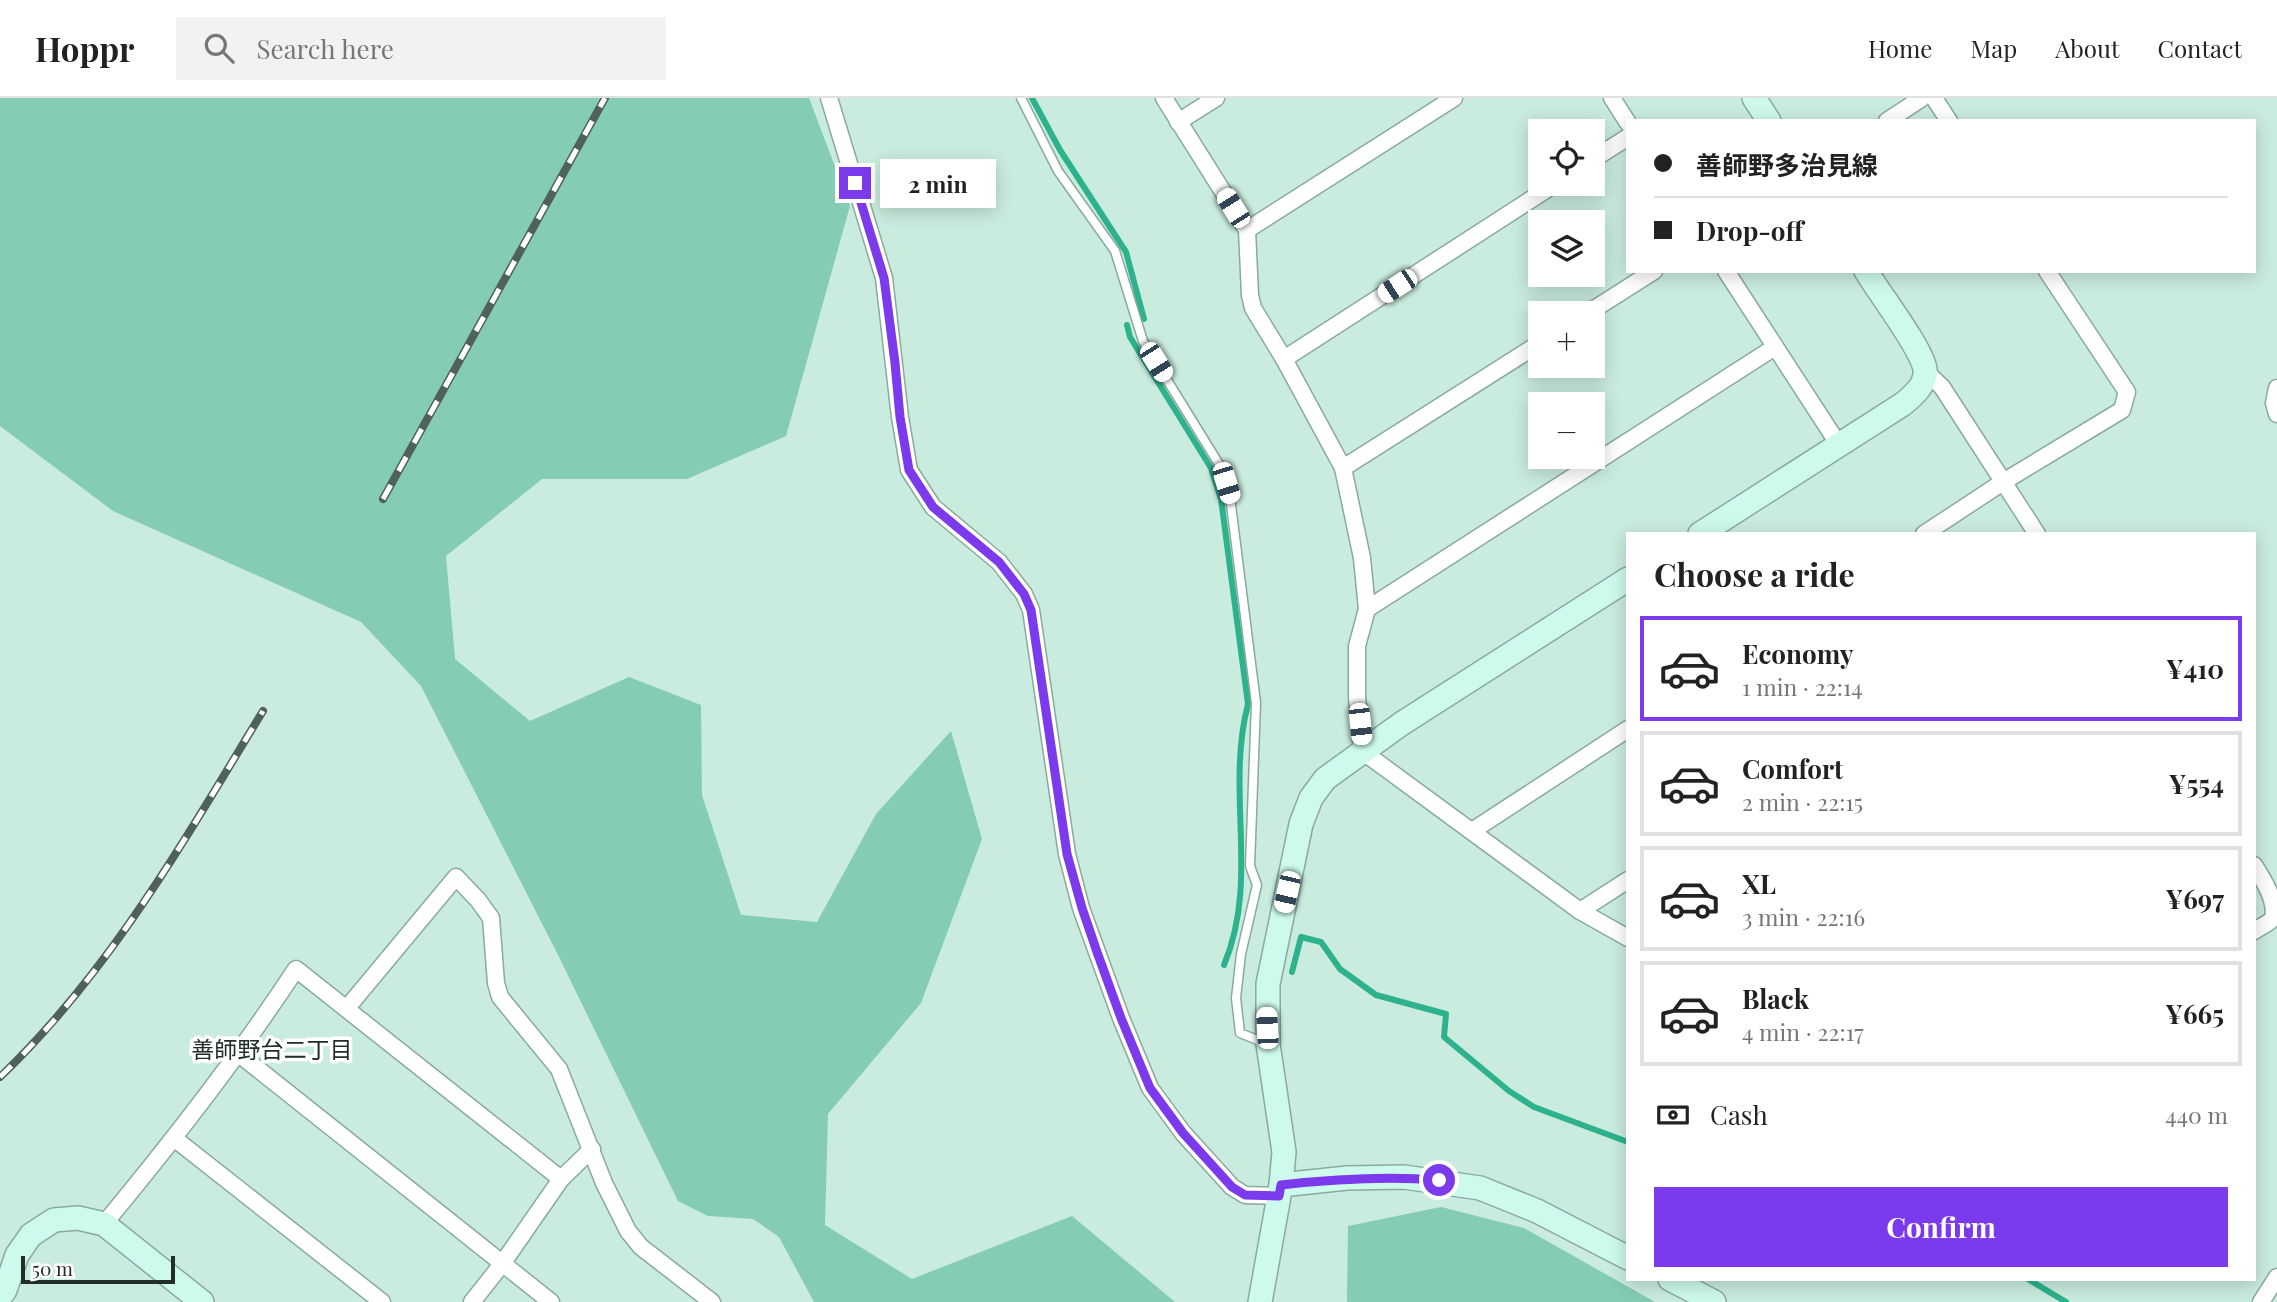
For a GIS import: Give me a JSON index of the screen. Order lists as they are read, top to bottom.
{
  "districts": ["善師野台二丁目"],
  "scale_bar": "50 m",
  "page": {
    "header": "Hoppr",
    "search": "Search here",
    "nav": [
      "Home",
      "Map",
      "About",
      "Contact"
    ],
    "map_buttons": ["+", "−"],
    "banner": ["善師野多治見線", "Drop-off"],
    "bubble": "2 min",
    "heading": "Choose a ride",
    "list": [
      {
        "name": "Economy",
        "note": "1 min · 22:14",
        "value": "¥410"
      },
      {
        "name": "Comfort",
        "note": "2 min · 22:15",
        "value": "¥554"
      },
      {
        "name": "XL",
        "note": "3 min · 22:16",
        "value": "¥697"
      },
      {
        "name": "Black",
        "note": "4 min · 22:17",
        "value": "¥665"
      }
    ],
    "pay": ["Cash", "440 m"],
    "buttons": "Confirm",
    "scale": "50 m"
  }
}
